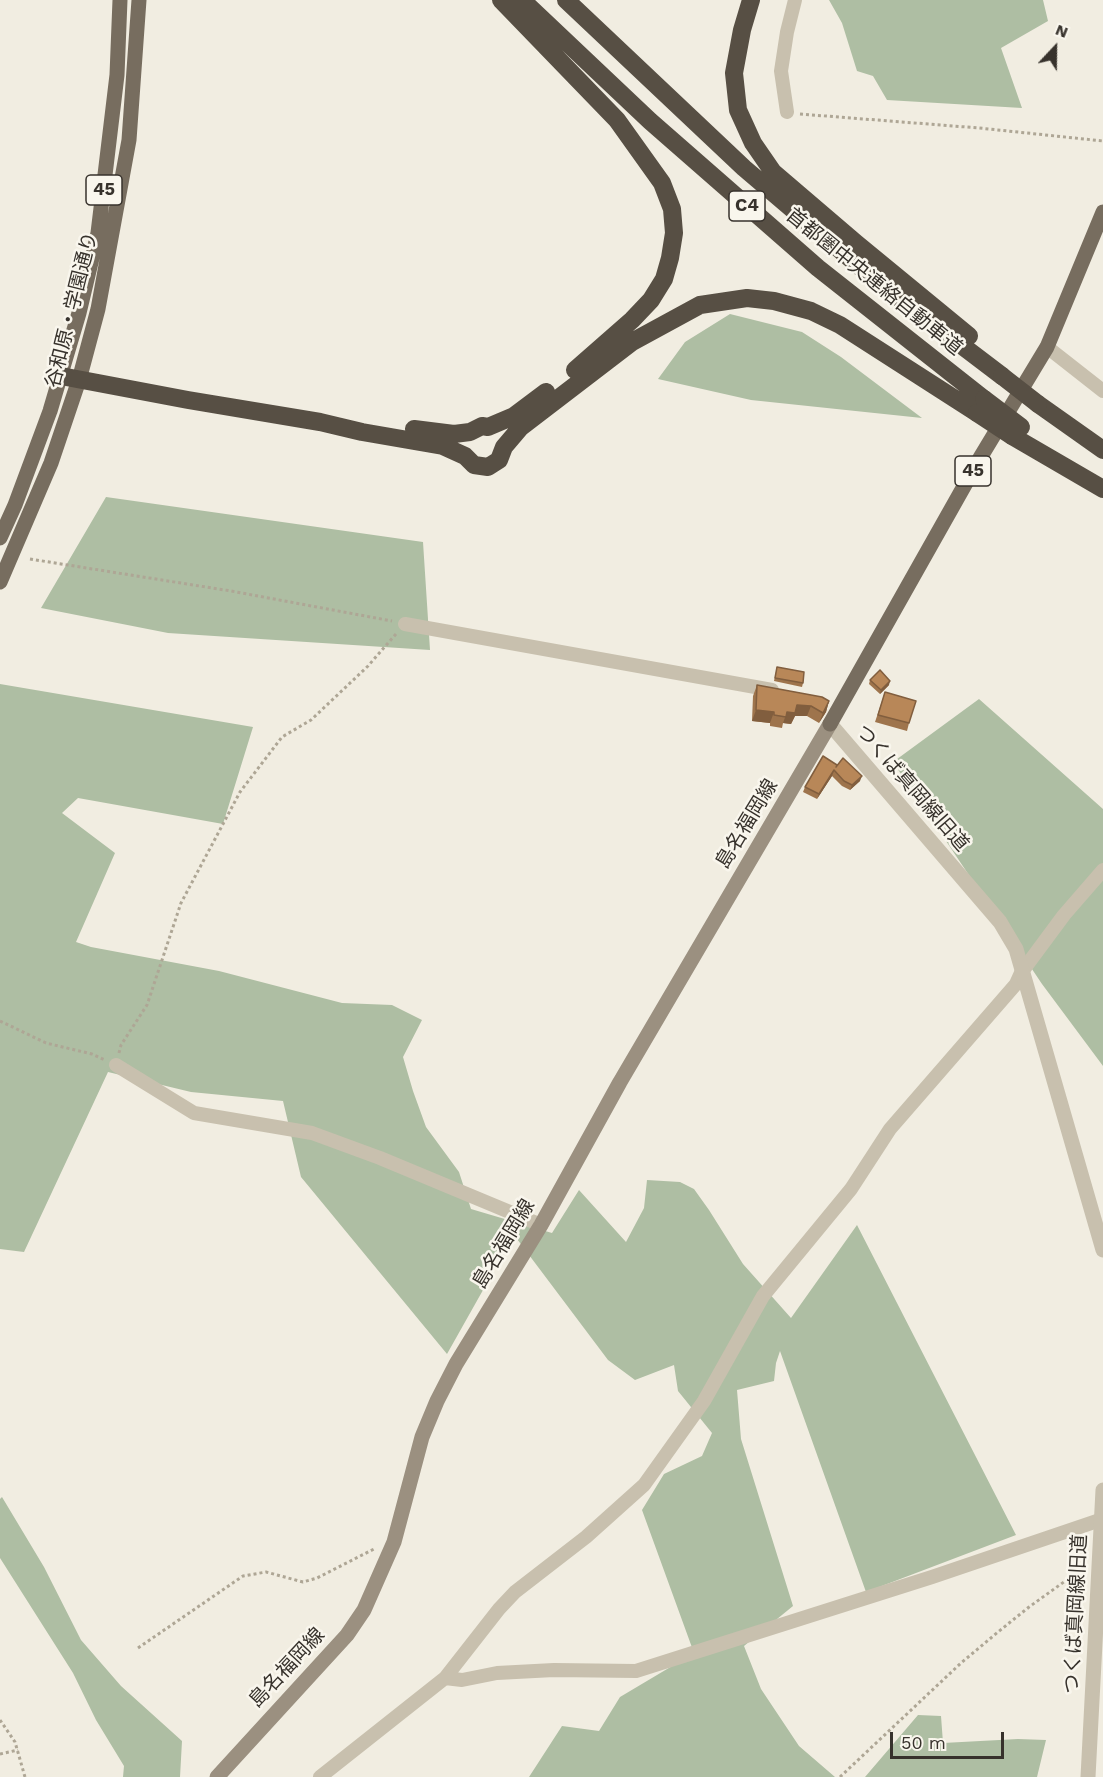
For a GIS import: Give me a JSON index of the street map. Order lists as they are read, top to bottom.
{
  "streets": {
    "highway": ["C4", "首都圏中央連絡自動車道"],
    "main road": [
      "45",
      "谷和原・学園通り",
      "つくば真岡線旧道",
      "島名福岡線"
    ]
  },
  "crossings": [
    ["つくば真岡線旧道", "島名福岡線"]
  ],
  "scale_bar": "50 m",
  "north": "top"
}
